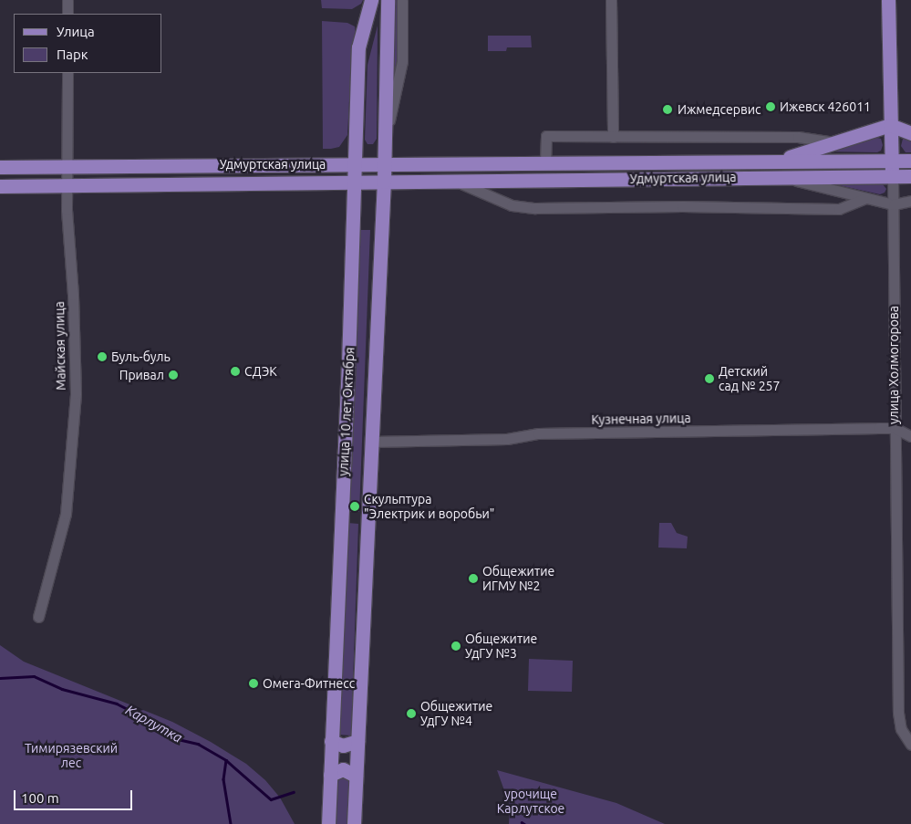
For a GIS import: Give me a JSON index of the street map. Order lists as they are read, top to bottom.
{
  "streets": {
    "main road": ["Удмуртская улица", "улица Холмогорова", "улица 10 лет Октября"],
    "street": ["Майская улица", "Кузнечная улица"]
  },
  "crossings": [
    ["Удмуртская улица", "Майская улица"],
    ["Удмуртская улица", "улица Холмогорова"],
    ["Удмуртская улица", "улица 10 лет Октября"],
    ["улица Холмогорова", "Кузнечная улица"],
    ["улица 10 лет Октября", "Кузнечная улица"]
  ],
  "water": ["Карлутка"],
  "parks": ["Тимирязевский лес", "урочище Карлутское"],
  "places": [
    "Ижевск 426011",
    "Ижмедсервис",
    "Буль-буль",
    "СДЭК",
    "Привал",
    "Детский сад № 257",
    "Скульптура \"Электрик и воробьи\"",
    "Общежитие ИГМУ №2",
    "Общежитие УдГУ №3",
    "Омега-Фитнесс",
    "Общежитие УдГУ №4"
  ],
  "legend": ["Улица", "Парк"],
  "scale_bar": "100 m"
}
